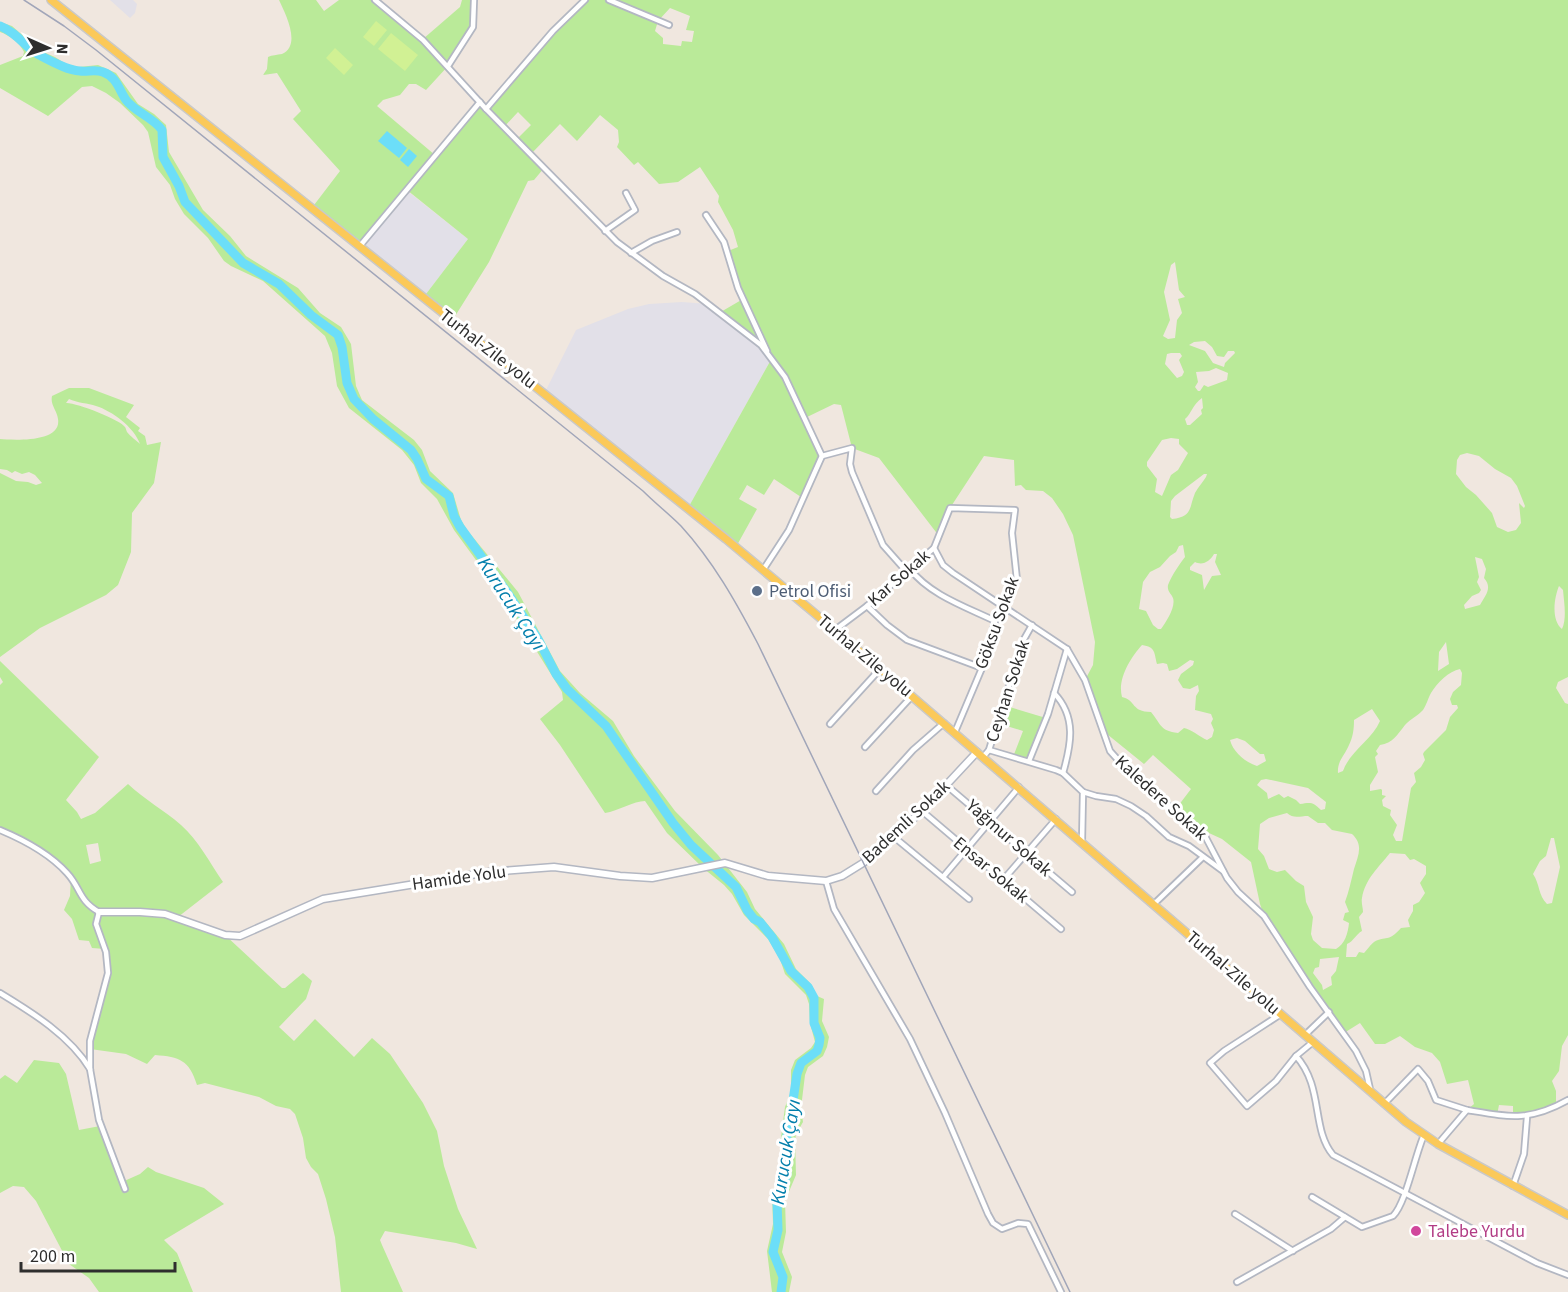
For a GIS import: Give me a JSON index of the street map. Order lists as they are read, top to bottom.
{
  "streets": {
    "main road": ["Turhal-Zile yolu"],
    "street": [
      "Kar Sokak",
      "Göksu Sokak",
      "Ceyhan Sokak",
      "Kaledere Sokak",
      "Bademli Sokak",
      "Yağmur Sokak",
      "Ensar Sokak",
      "Hamide Yolu"
    ]
  },
  "crossings": [
    ["Turhal-Zile yolu", "Kar Sokak"],
    ["Turhal-Zile yolu", "Göksu Sokak"],
    ["Turhal-Zile yolu", "Ceyhan Sokak"],
    ["Turhal-Zile yolu", "Kaledere Sokak"],
    ["Turhal-Zile yolu", "Bademli Sokak"],
    ["Kar Sokak", "Göksu Sokak"],
    ["Kar Sokak", "Kaledere Sokak"],
    ["Göksu Sokak", "Kaledere Sokak"],
    ["Ceyhan Sokak", "Kaledere Sokak"],
    ["Ceyhan Sokak", "Bademli Sokak"],
    ["Bademli Sokak", "Yağmur Sokak"],
    ["Bademli Sokak", "Ensar Sokak"],
    ["Bademli Sokak", "Hamide Yolu"]
  ],
  "water": ["Kurucuk Çayı"],
  "places": ["Petrol Ofisi", "Talebe Yurdu"],
  "scale_bar": "200 m",
  "north": "right"
}
